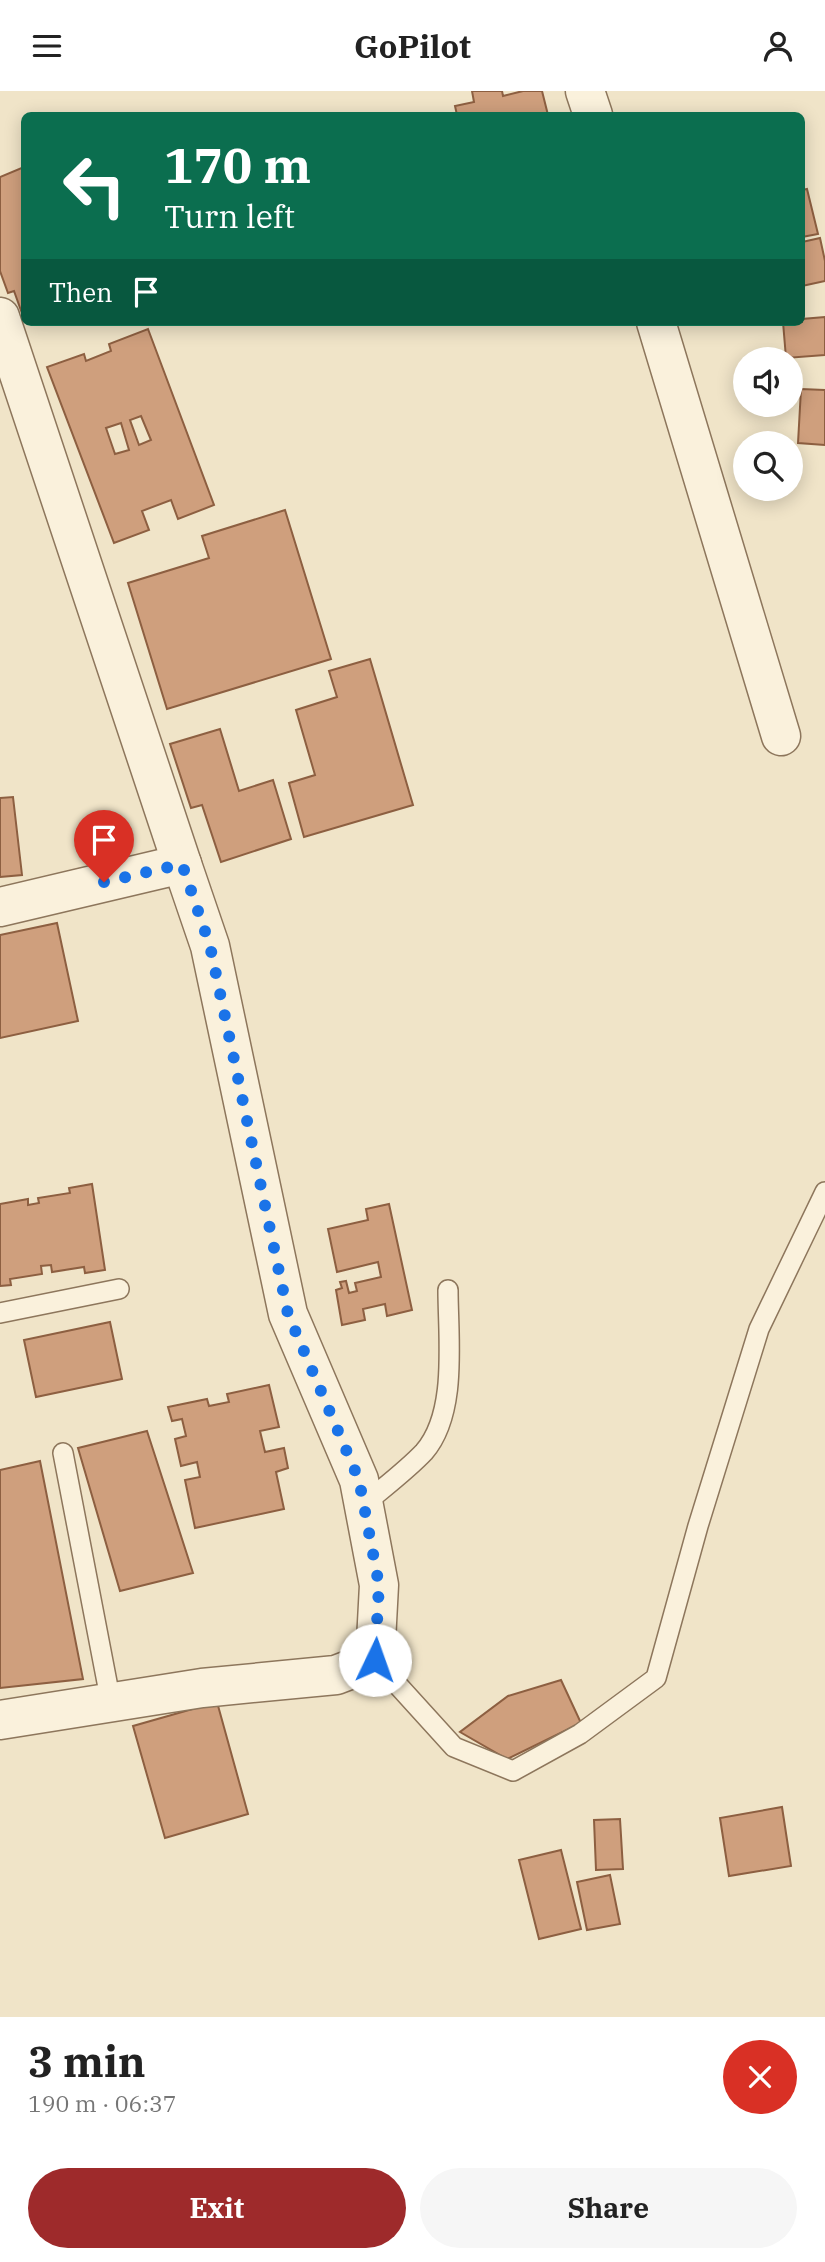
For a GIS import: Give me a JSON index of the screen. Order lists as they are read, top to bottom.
{
  "page": {
    "header": "GoPilot",
    "turn": ["170 m", "Turn left"],
    "then": "Then",
    "heading": ["3 min", "190 m · 06:37"],
    "buttons": ["Exit", "Share"]
  }
}
